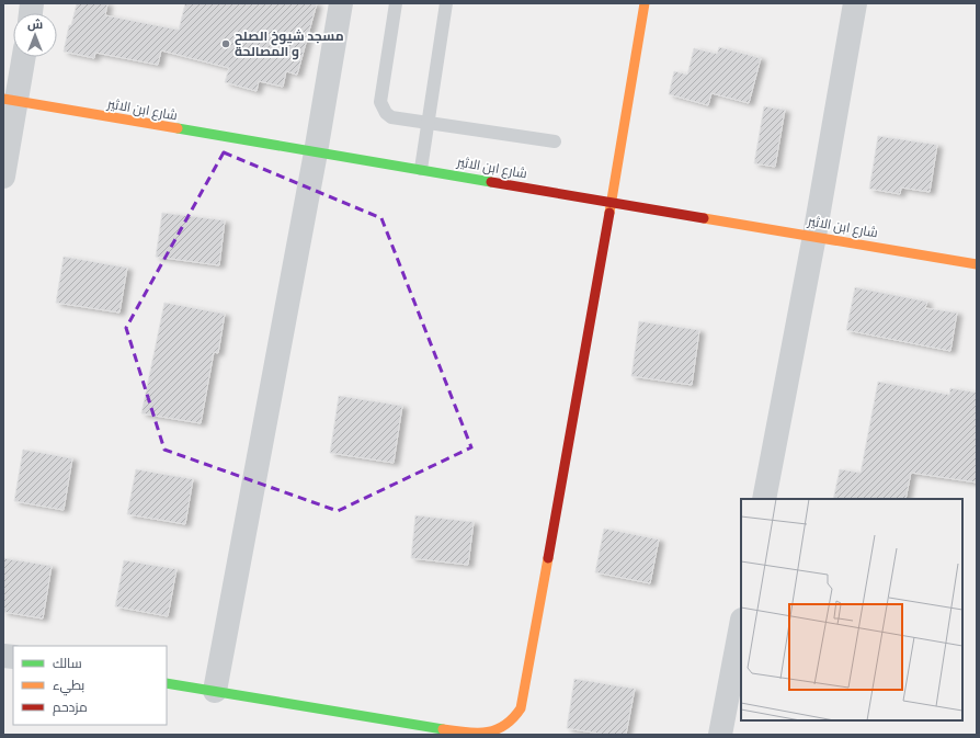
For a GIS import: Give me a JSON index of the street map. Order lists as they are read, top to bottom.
{
  "streets": {
    "street": ["شارع ابن الاثير"]
  },
  "places": ["مسجد شيوخ الصلح و المصالحة"],
  "legend": ["سالك", "بطيء", "مزدحم"],
  "north": "top"
}
